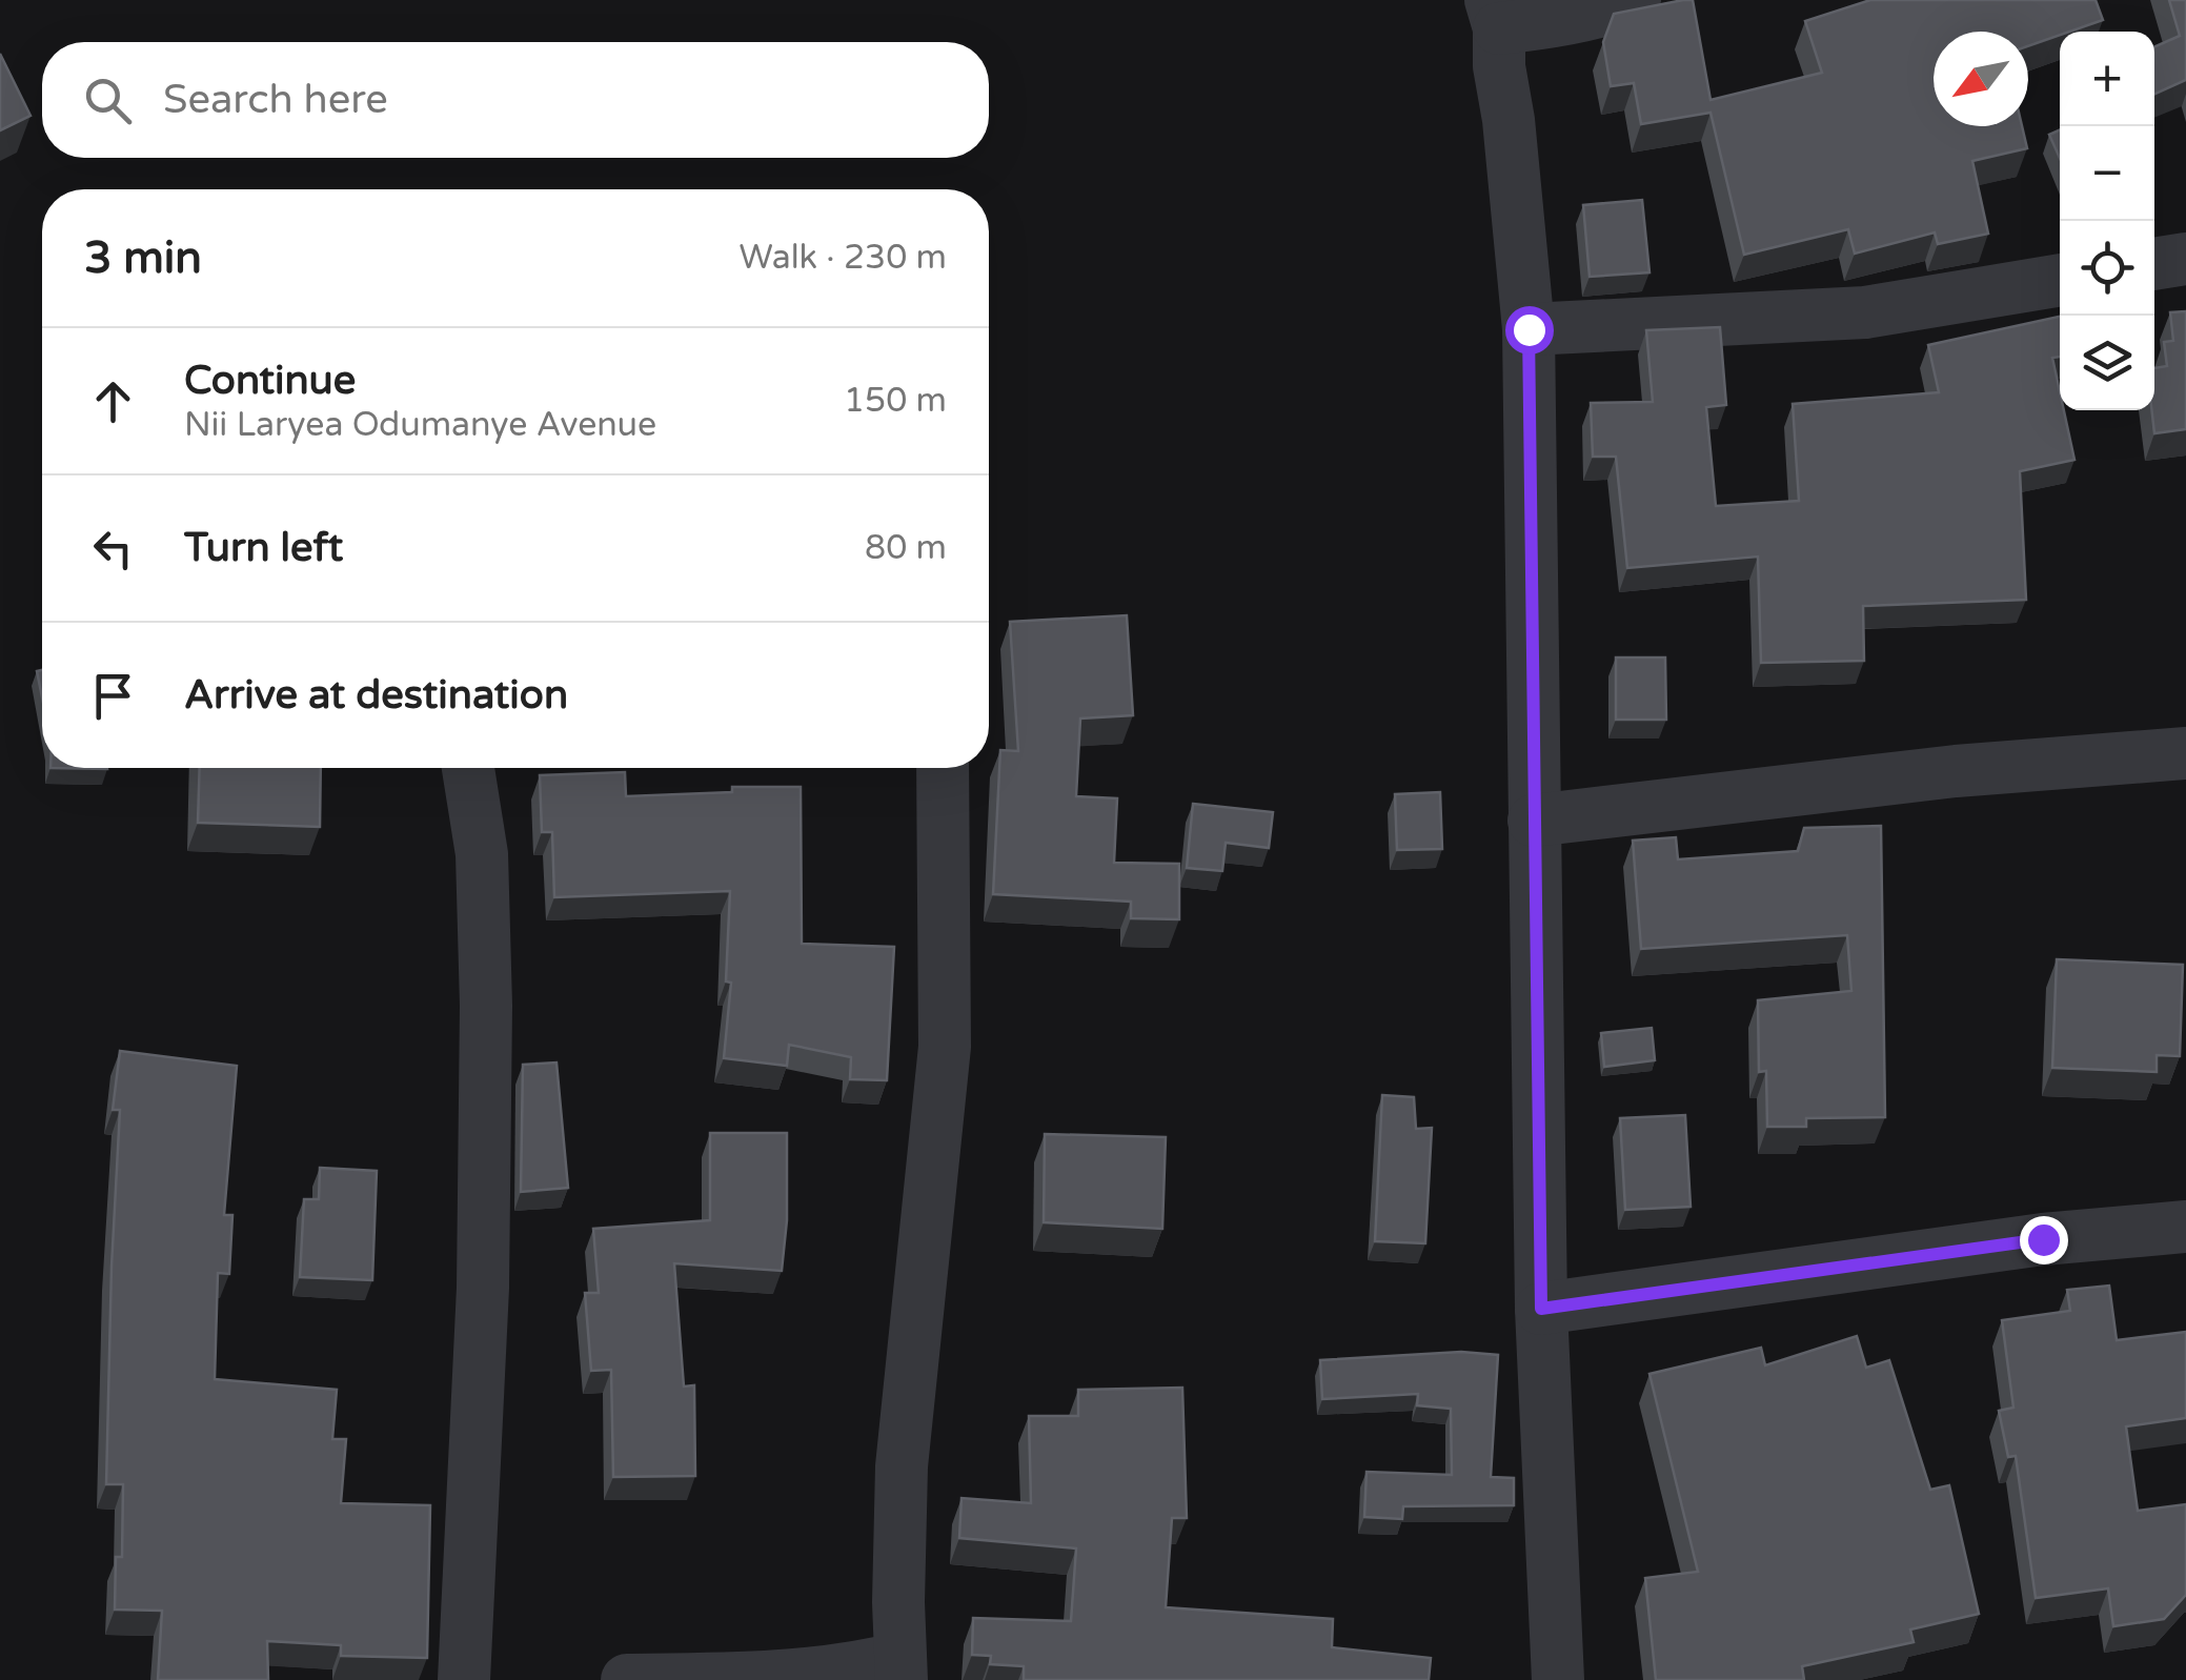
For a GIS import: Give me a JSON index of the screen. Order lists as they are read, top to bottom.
{
  "north": "bottom left",
  "page": {
    "map_buttons": ["+", "−"],
    "search": "Search here",
    "heading": ["3 min", "Walk · 230 m"],
    "list": [
      ["Continue", "Nii Laryea Odumanye Avenue", "150 m"],
      ["Turn left", "80 m"],
      "Arrive at destination"
    ]
  }
}
